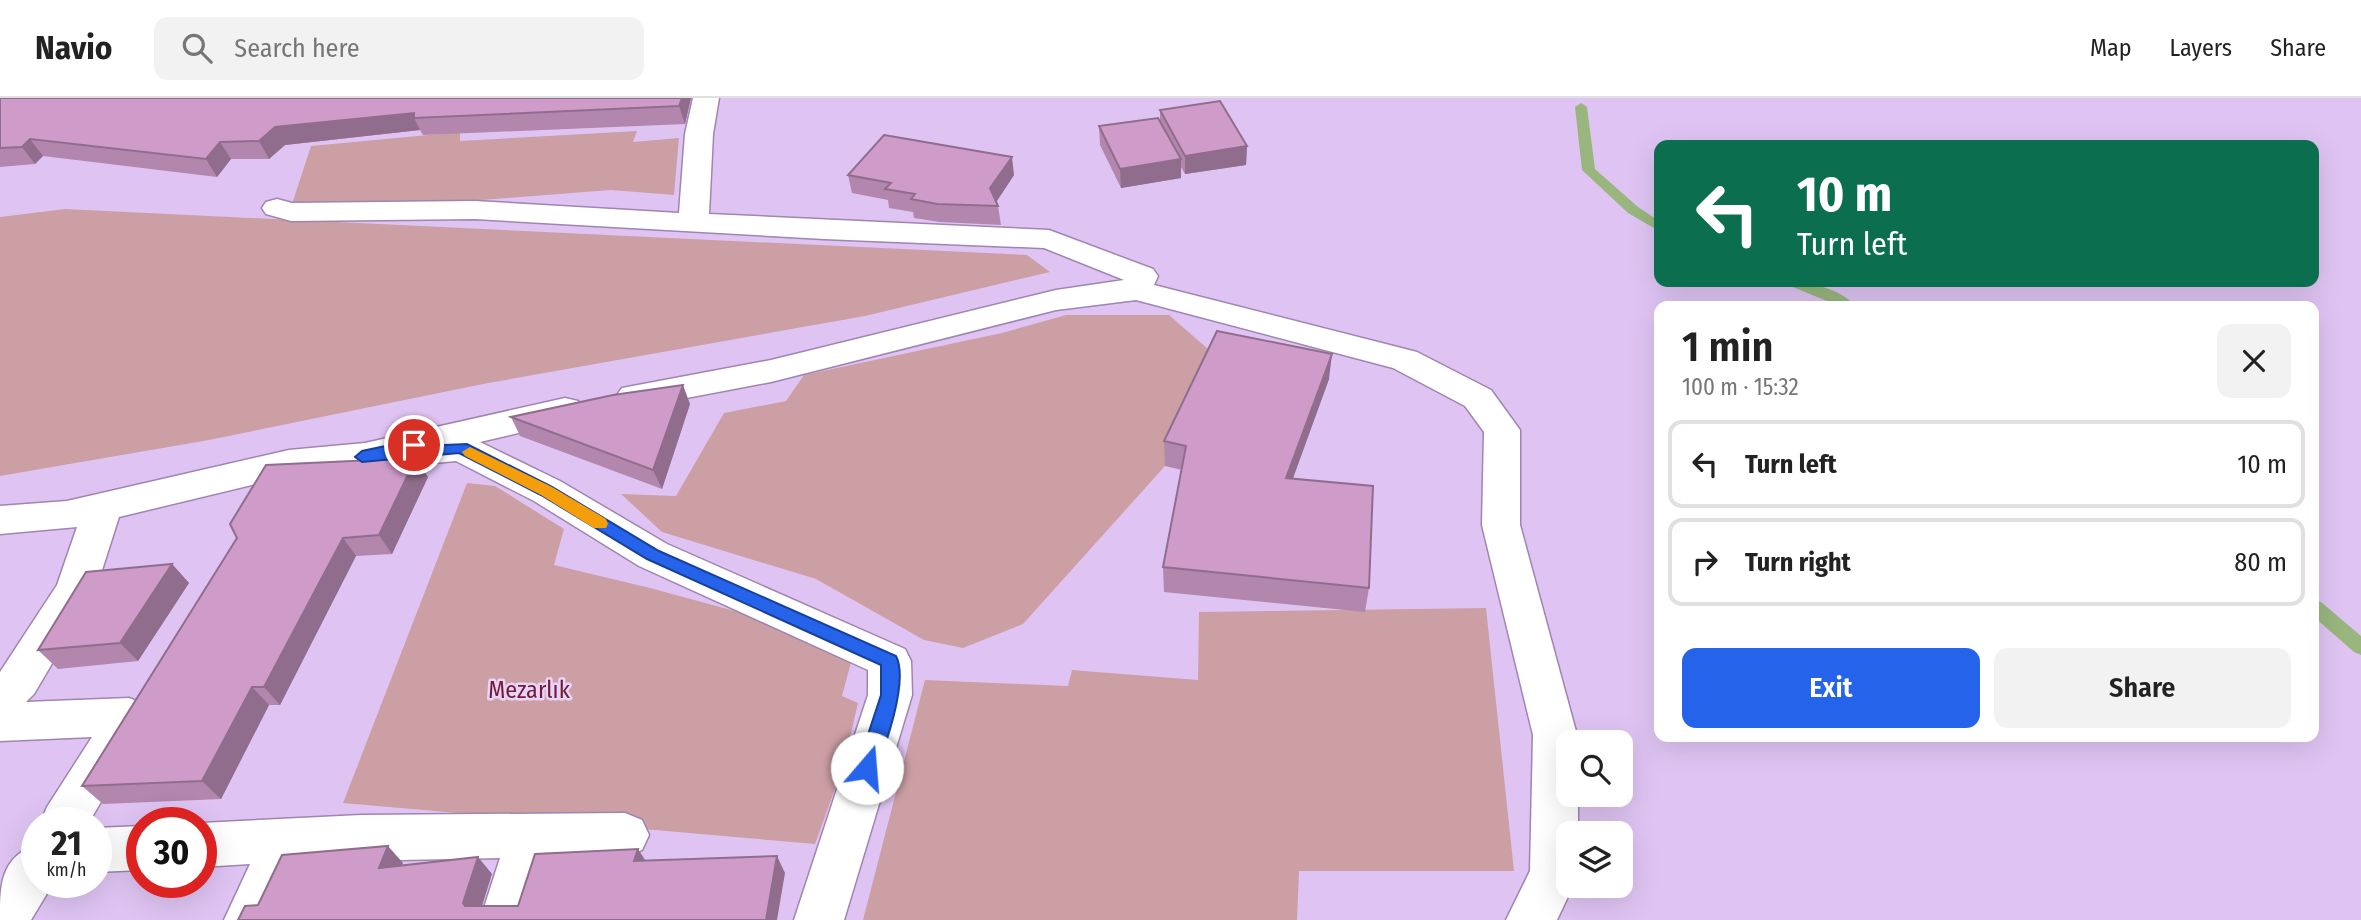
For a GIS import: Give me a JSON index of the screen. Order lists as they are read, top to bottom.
{
  "parks": ["Mezarlık"],
  "page": {
    "header": "Navio",
    "search": "Search here",
    "nav": ["Map", "Layers", "Share"],
    "turn": ["10 m", "Turn left"],
    "heading": ["1 min", "100 m · 15:32"],
    "list": [
      {
        "name": "Turn left",
        "value": "10 m"
      },
      {
        "name": "Turn right",
        "value": "80 m"
      }
    ],
    "buttons": ["Exit", "Share"],
    "speed": "21 km/h",
    "limit": "30"
  }
}
